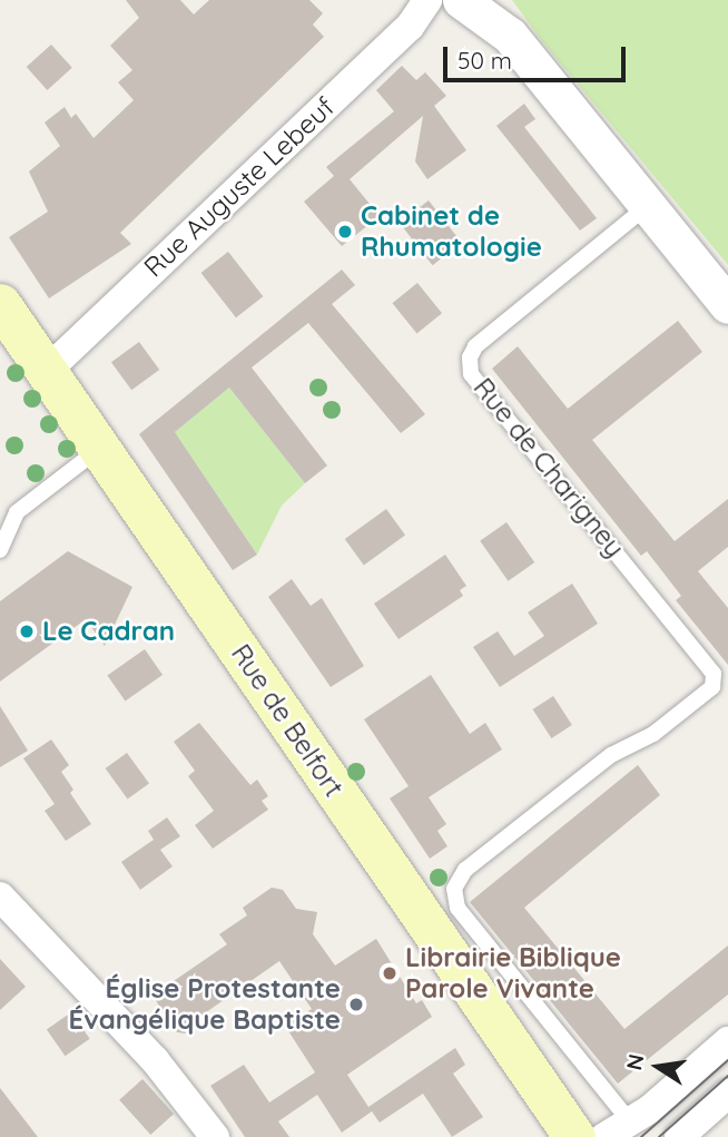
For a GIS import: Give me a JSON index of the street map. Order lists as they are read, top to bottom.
{
  "streets": {
    "main road": ["Rue de Belfort"],
    "street": ["Rue Auguste Lebeuf"],
    "lane": ["Rue de Charigney"]
  },
  "crossings": [
    ["Rue Auguste Lebeuf", "Rue de Belfort"]
  ],
  "places": [
    "Cabinet de Rhumatologie",
    "Le Cadran",
    "Librairie Biblique Parole Vivante",
    "Église Protestante Évangélique Baptiste"
  ],
  "scale_bar": "50 m",
  "north": "left"
}
